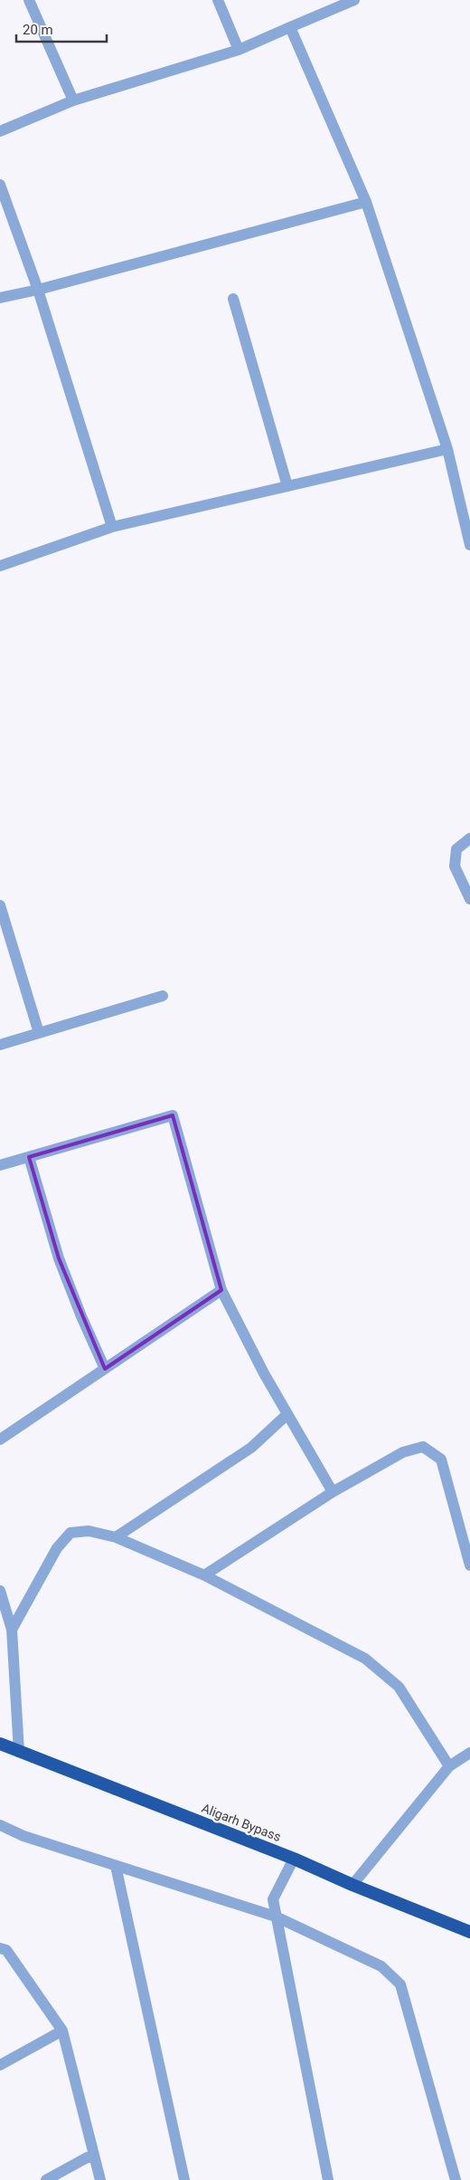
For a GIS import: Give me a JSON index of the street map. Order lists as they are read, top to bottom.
{
  "streets": {
    "highway": ["Aligarh Bypass"]
  },
  "scale_bar": "20 m"
}
